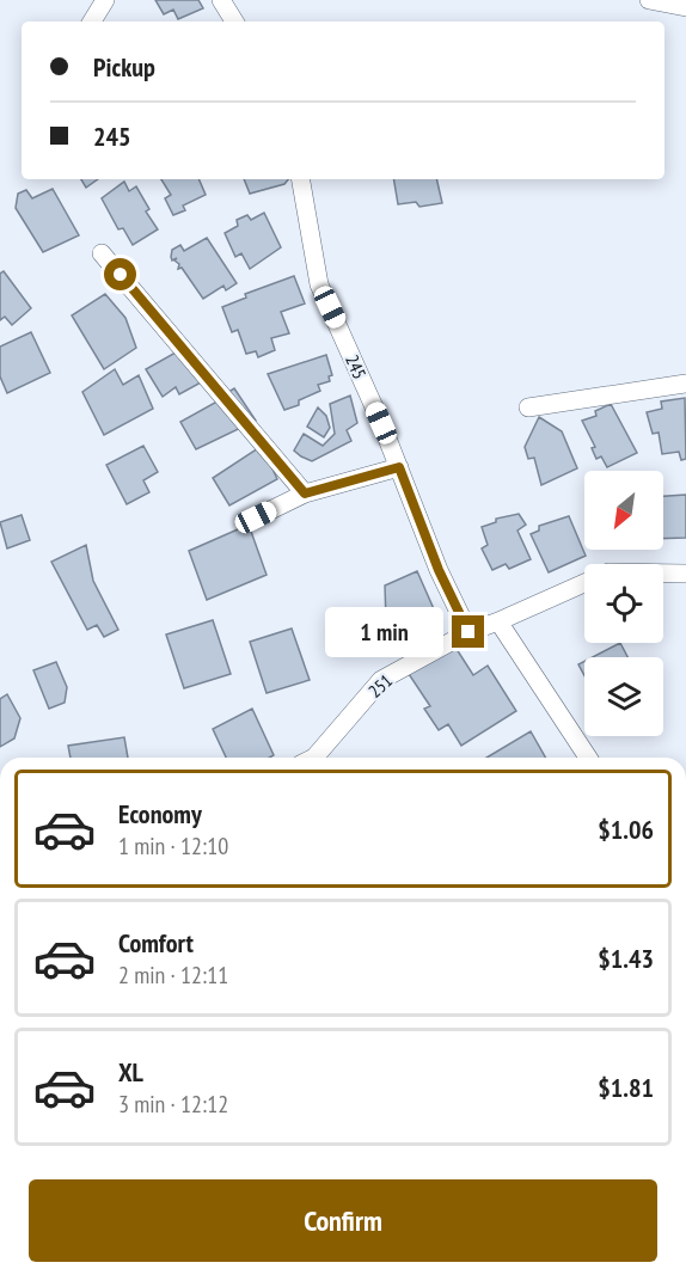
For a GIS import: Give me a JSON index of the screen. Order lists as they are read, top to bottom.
{
  "streets": {
    "street": ["245", "251"]
  },
  "crossings": [
    ["245", "251"]
  ],
  "north": "bottom left",
  "page": {
    "banner": ["Pickup", "245"],
    "bubble": "1 min",
    "list": [
      {
        "name": "Economy",
        "note": "1 min · 12:10",
        "value": "$1.06"
      },
      {
        "name": "Comfort",
        "note": "2 min · 12:11",
        "value": "$1.43"
      },
      {
        "name": "XL",
        "note": "3 min · 12:12",
        "value": "$1.81"
      }
    ],
    "buttons": "Confirm"
  }
}
